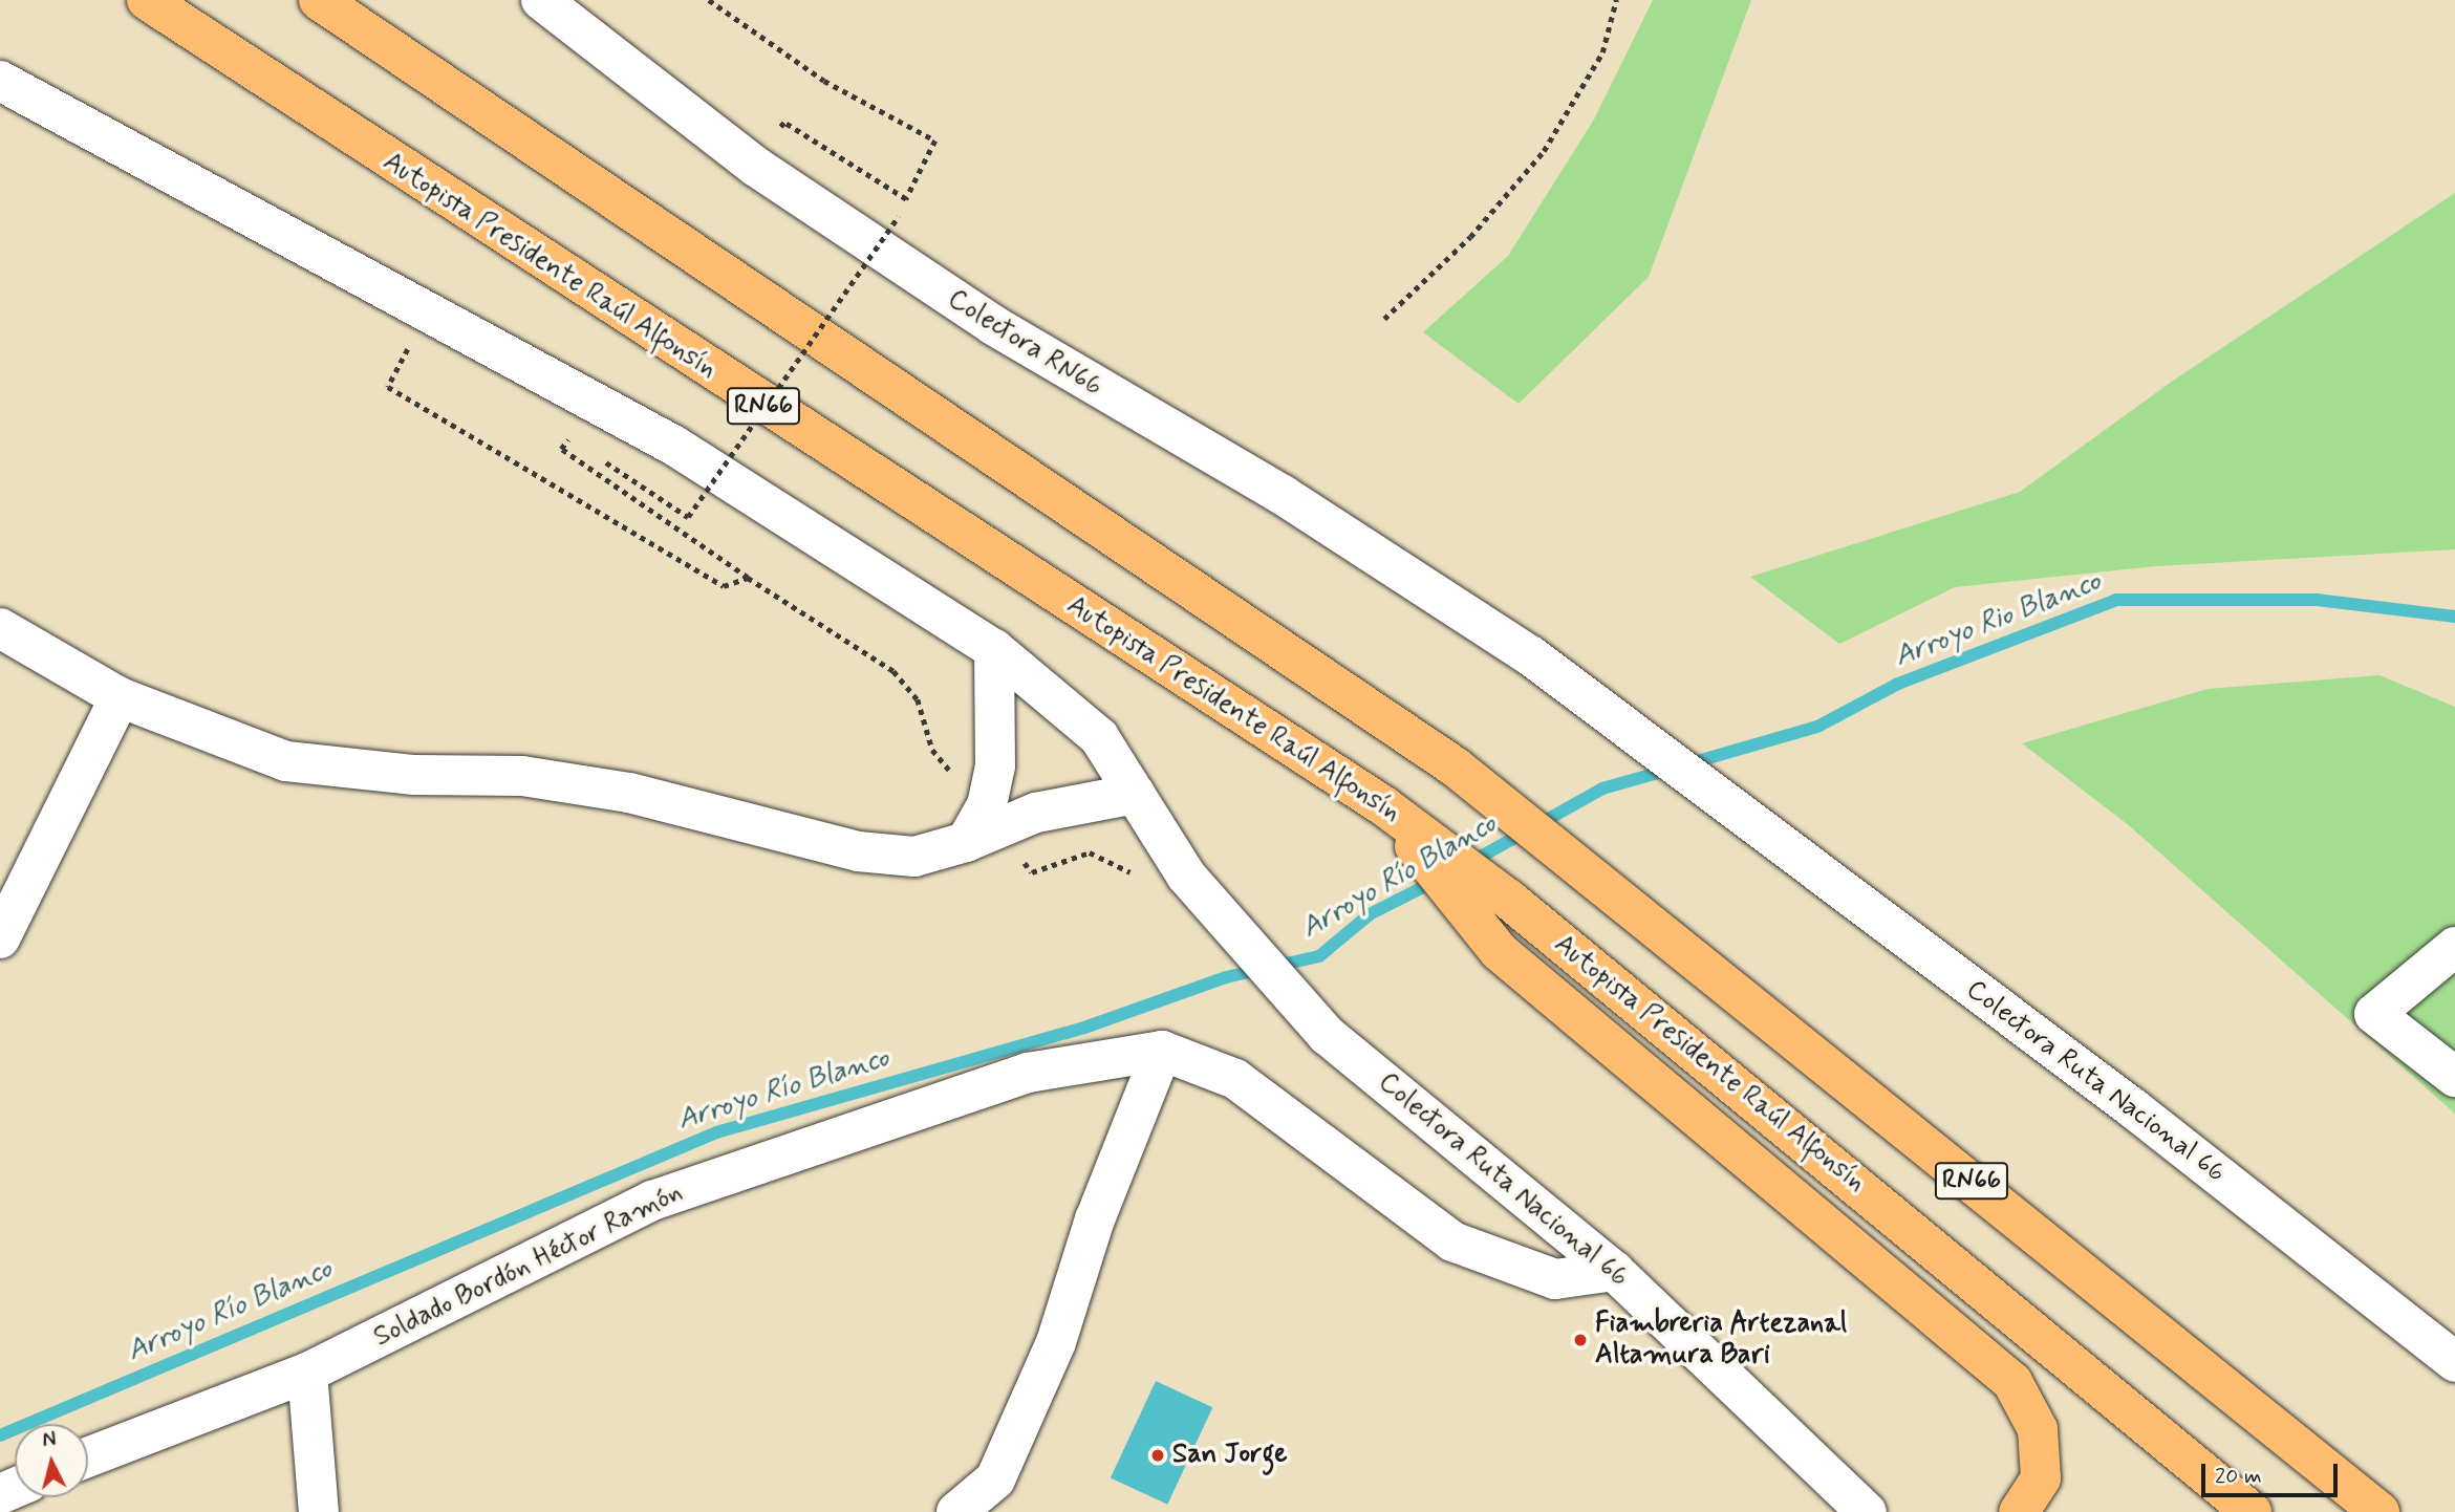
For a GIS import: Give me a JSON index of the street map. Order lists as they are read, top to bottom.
{
  "streets": {
    "highway": ["Autopista Presidente Raúl Alfonsín", "RN66"],
    "street": ["Colectora RN66", "Colectora Ruta Nacional 66", "Soldado Bordón Héctor Ramón"]
  },
  "crossings": [
    ["Colectora RN66", "Colectora Ruta Nacional 66"]
  ],
  "water": ["Arroyo Rio Blanco", "Arroyo Río Blanco"],
  "places": ["Fiambreria Artezanal Altamura Bari", "San Jorge"],
  "scale_bar": "20 m",
  "north": "top"
}
